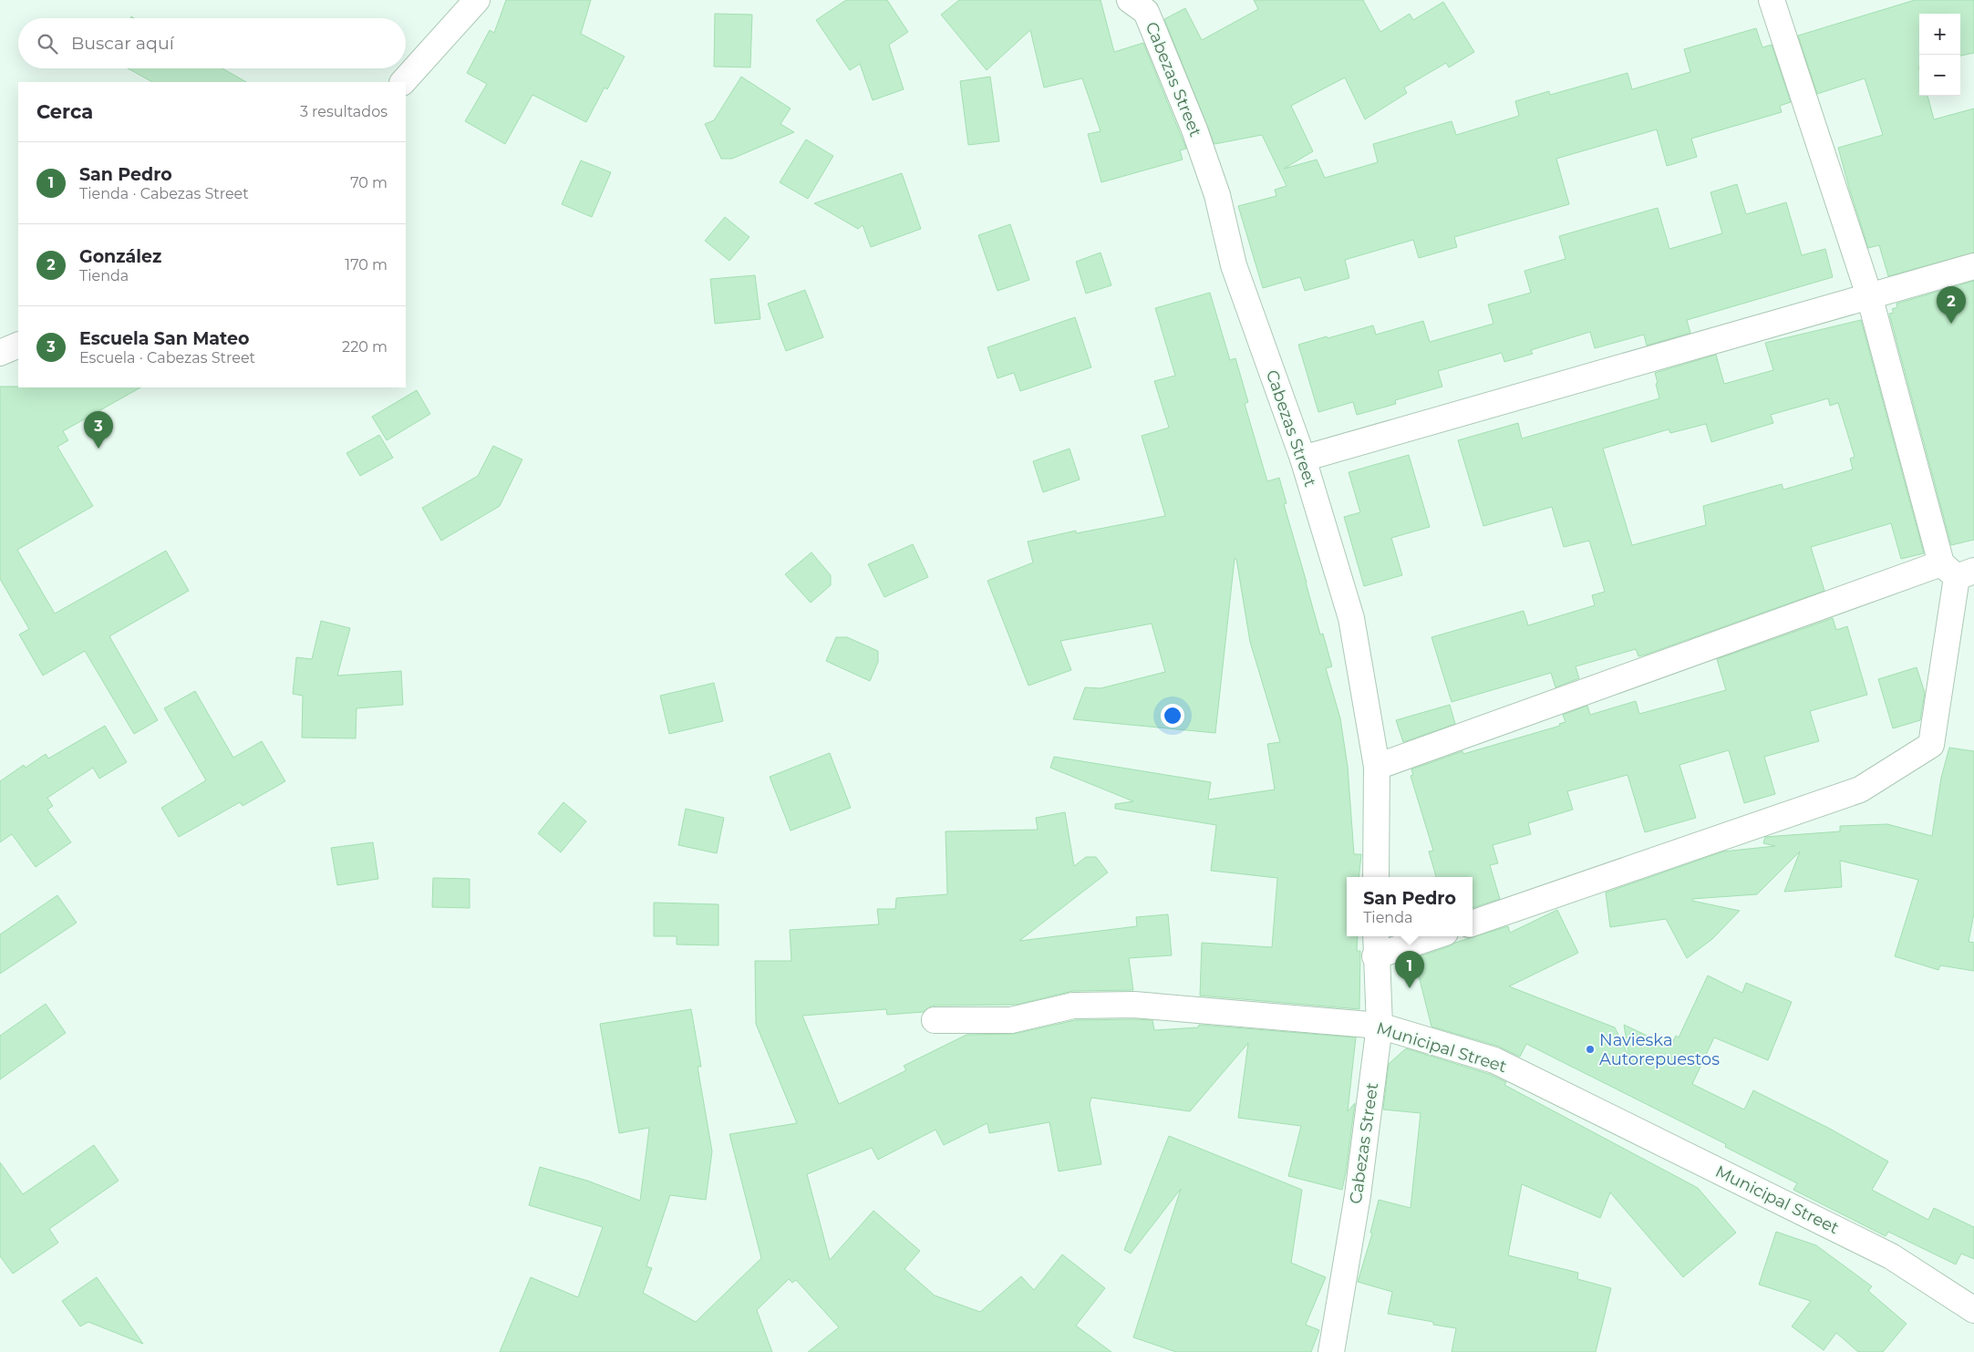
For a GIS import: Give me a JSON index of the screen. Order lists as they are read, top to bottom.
{
  "streets": {
    "street": ["Cabezas Street", "Municipal Street"]
  },
  "crossings": [
    ["Cabezas Street", "Municipal Street"]
  ],
  "places": ["Navieska Autorepuestos"],
  "page": {
    "map_buttons": ["+", "−"],
    "search": "Buscar aquí",
    "heading": ["Cerca", "3 resultados"],
    "list": [
      {
        "mark": "1",
        "name": "San Pedro",
        "note": "Tienda · Cabezas Street",
        "value": "70 m"
      },
      {
        "mark": "2",
        "name": "González",
        "note": "Tienda",
        "value": "170 m"
      },
      {
        "mark": "3",
        "name": "Escuela San Mateo",
        "note": "Escuela · Cabezas Street",
        "value": "220 m"
      }
    ],
    "pins": ["2", "3", "1"],
    "popup": ["San Pedro", "Tienda"]
  }
}
